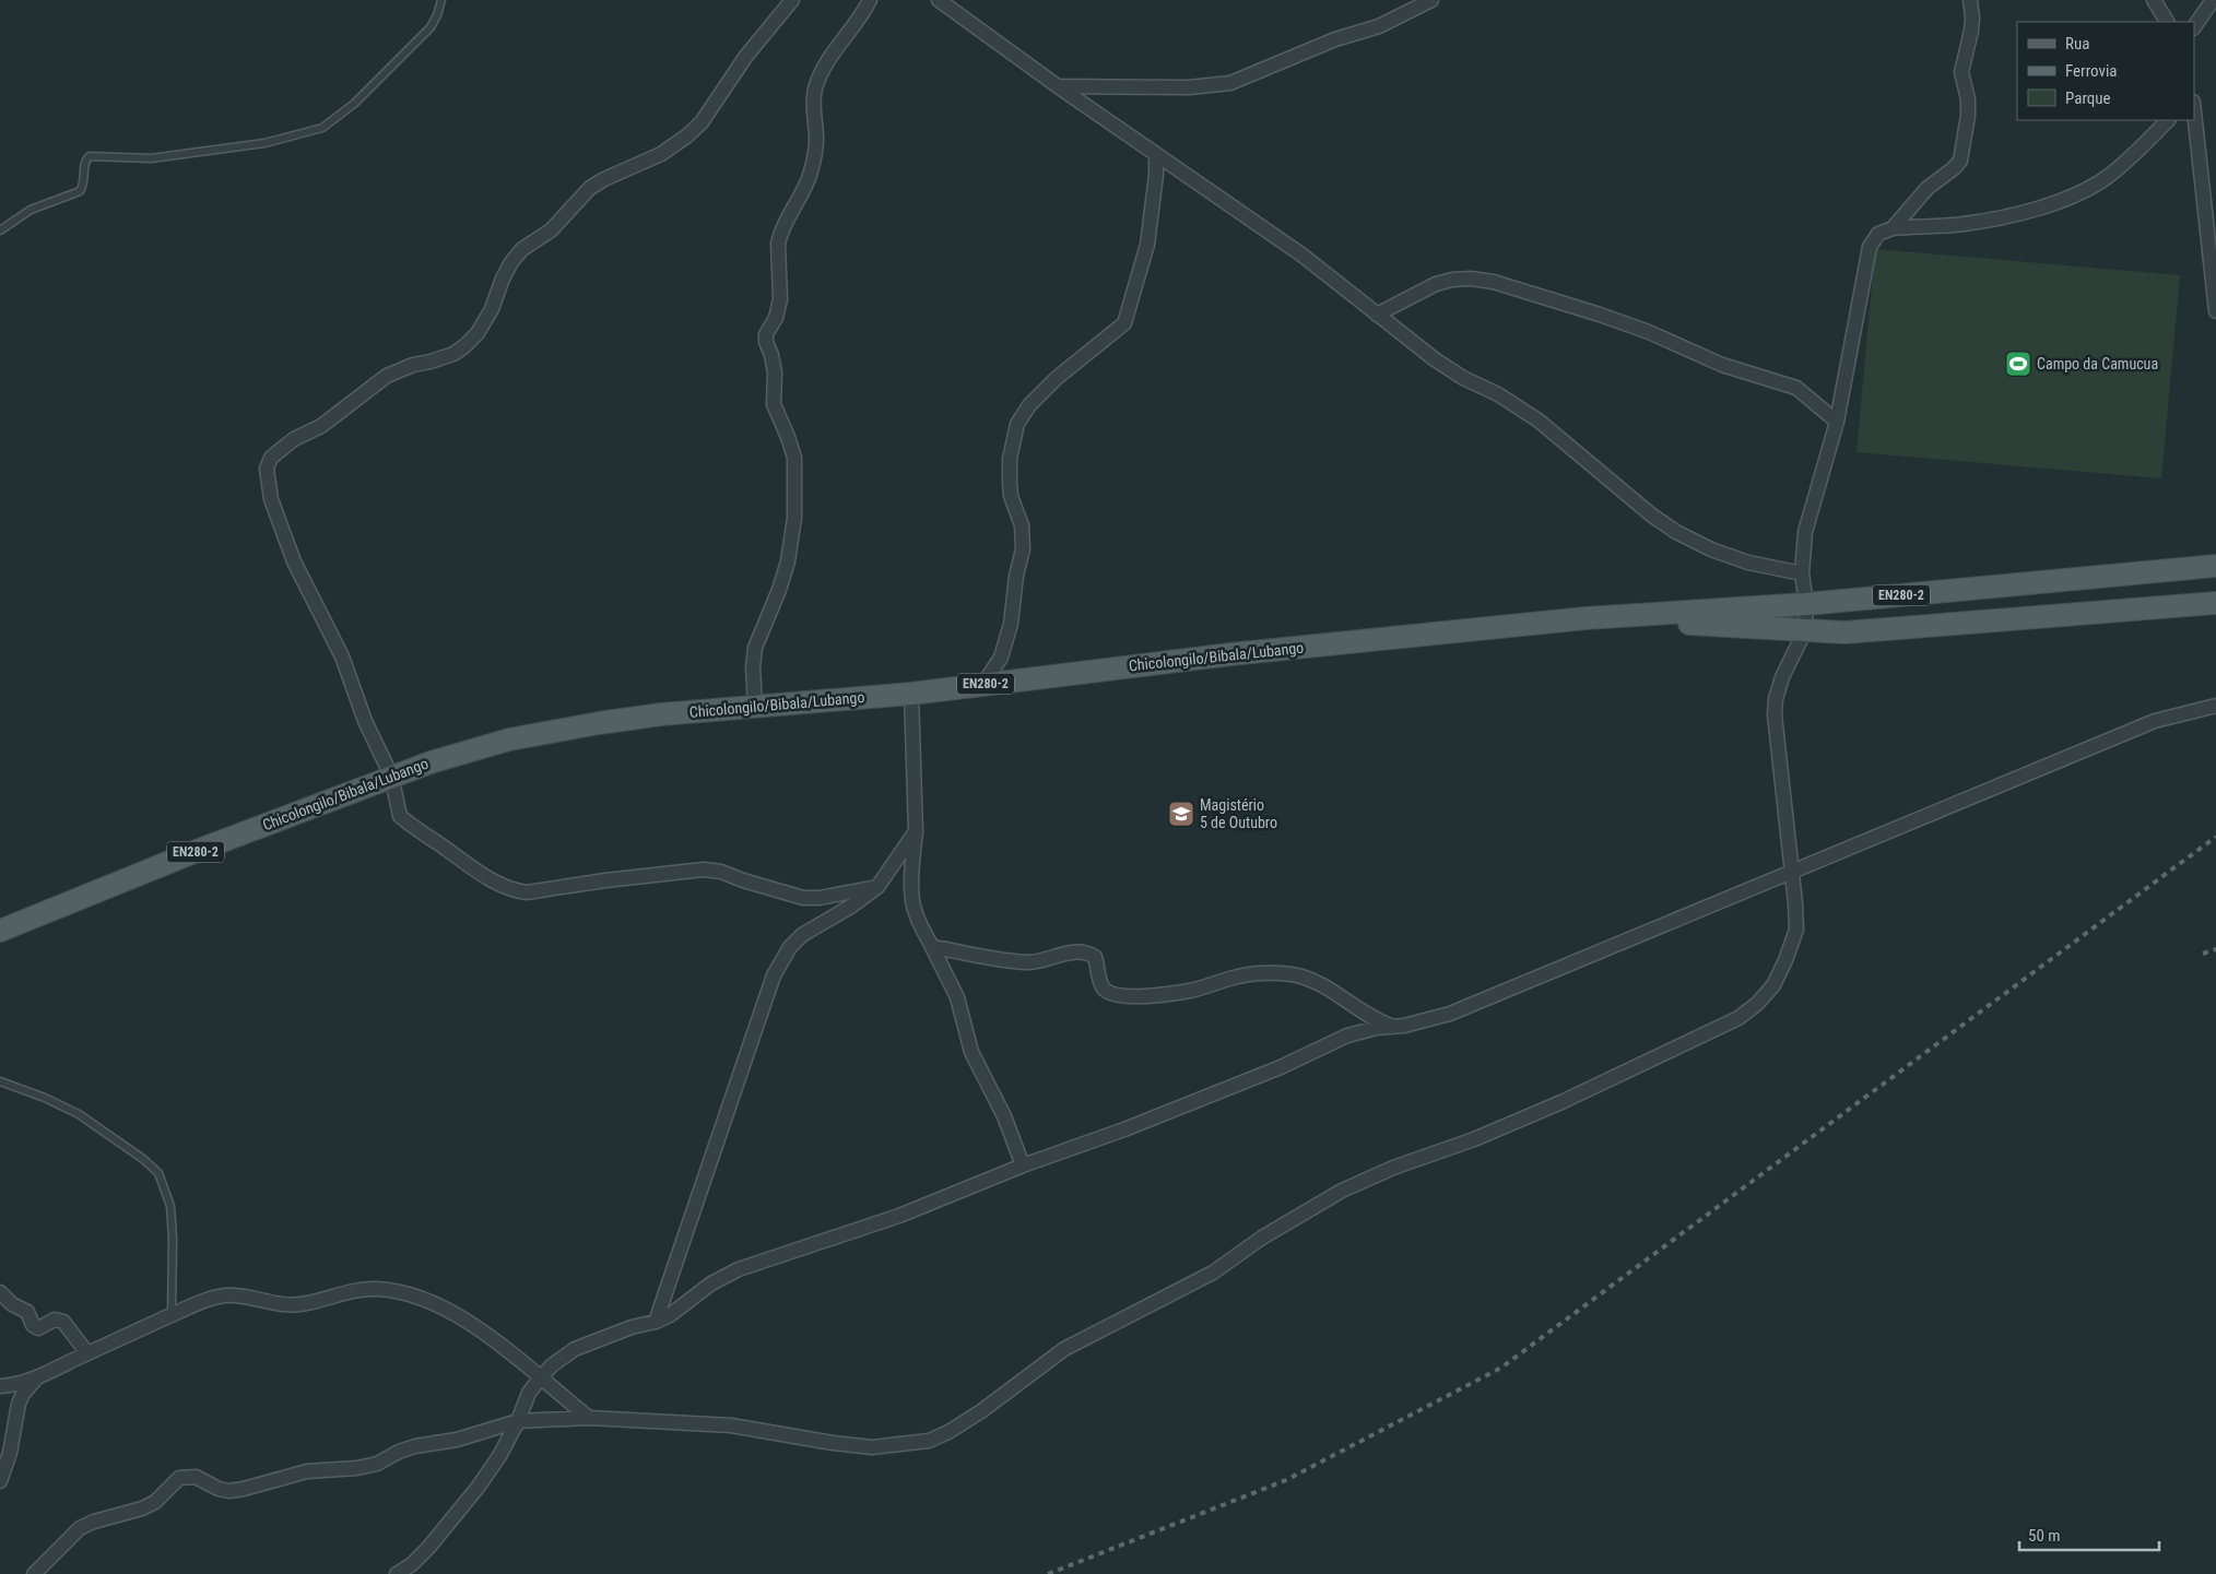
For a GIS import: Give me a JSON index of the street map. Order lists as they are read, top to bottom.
{
  "streets": {
    "main road": ["EN280-2", "Chicolongilo/Bibala/Lubango"]
  },
  "crossings": [
    ["EN280-2", "Chicolongilo/Bibala/Lubango"]
  ],
  "places": {
    "sports": ["Campo da Camucua"],
    "school or university": ["Magistério 5 de Outubro"]
  },
  "legend": ["Rua", "Ferrovia", "Parque"],
  "scale_bar": "50 m"
}
